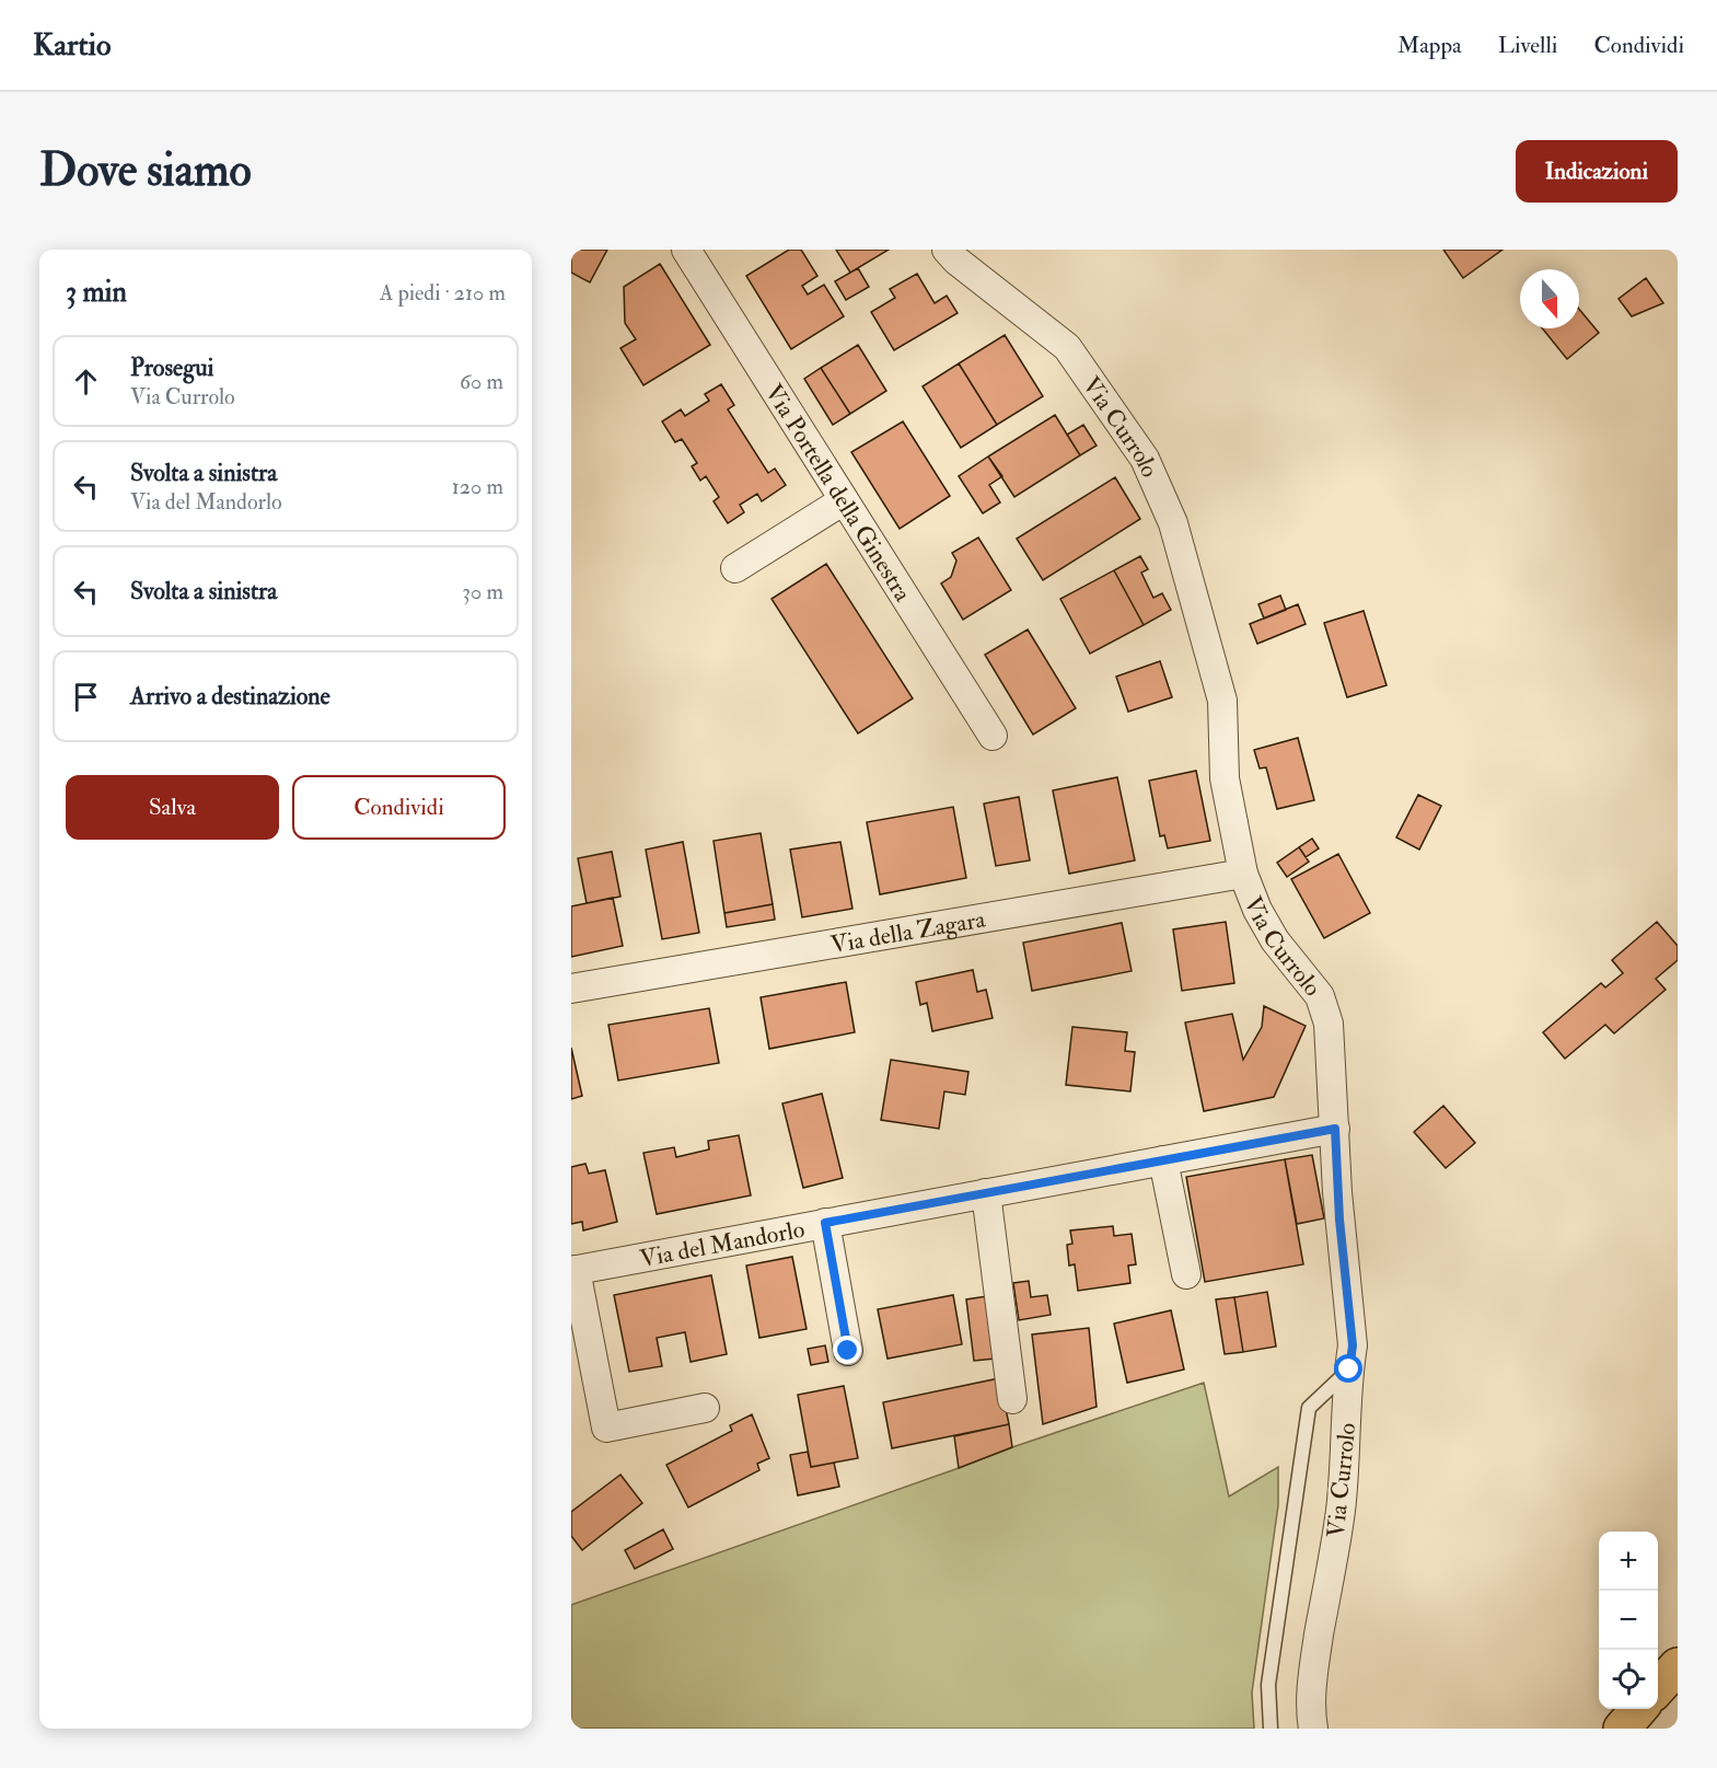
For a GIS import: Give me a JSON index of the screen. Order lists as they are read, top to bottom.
{
  "streets": {
    "street": [
      "Via Currolo",
      "Via Portella della Ginestra",
      "Via della Zagara",
      "Via del Mandorlo"
    ]
  },
  "crossings": [
    ["Via Currolo", "Via della Zagara"],
    ["Via Currolo", "Via del Mandorlo"]
  ],
  "north": "bottom",
  "page": {
    "header": "Kartio",
    "nav": ["Mappa", "Livelli", "Condividi"],
    "buttons": [
      "Indicazioni",
      ["Salva", "Condividi"]
    ],
    "title": "Dove siamo",
    "heading": ["3 min", "A piedi · 210 m"],
    "list": [
      ["Prosegui", "Via Currolo", "60 m"],
      ["Svolta a sinistra", "Via del Mandorlo", "120 m"],
      ["Svolta a sinistra", "30 m"],
      "Arrivo a destinazione"
    ],
    "map_buttons": ["+", "−"]
  }
}
